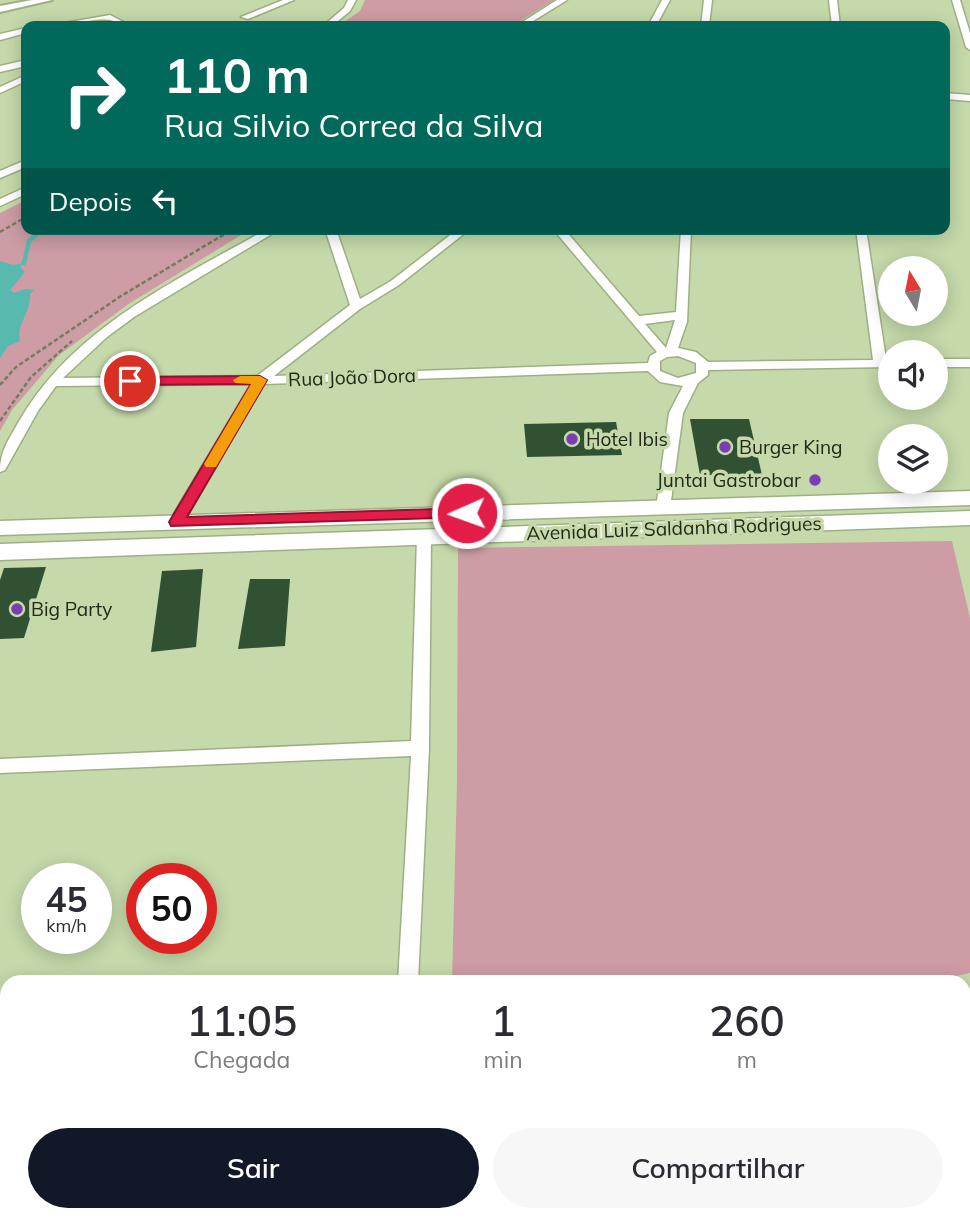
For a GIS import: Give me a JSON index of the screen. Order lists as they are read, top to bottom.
{
  "streets": {
    "main road": ["Avenida Luiz Saldanha Rodrigues"],
    "street": ["Rua João Dora"]
  },
  "places": [
    "Hotel Ibis",
    "Burger King",
    "Juntai Gastrobar",
    "Big Party"
  ],
  "north": "top",
  "page": {
    "turn": ["110 m", "Rua Silvio Correa da Silva"],
    "then": "Depois",
    "speed": "45 km/h",
    "limit": "50",
    "eta": [
      "11:05",
      "Chegada",
      "1",
      "min",
      "260",
      "m"
    ],
    "buttons": ["Sair", "Compartilhar"]
  }
}
